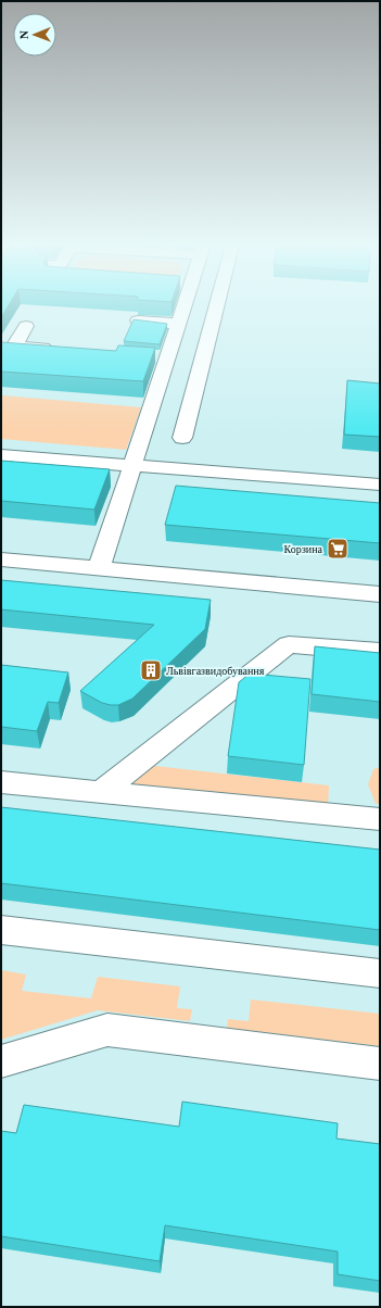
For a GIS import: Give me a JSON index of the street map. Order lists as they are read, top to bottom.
{
  "places": {
    "supermarket": ["Корзина"],
    "building": ["Львівгазвидобування"]
  },
  "north": "left"
}
